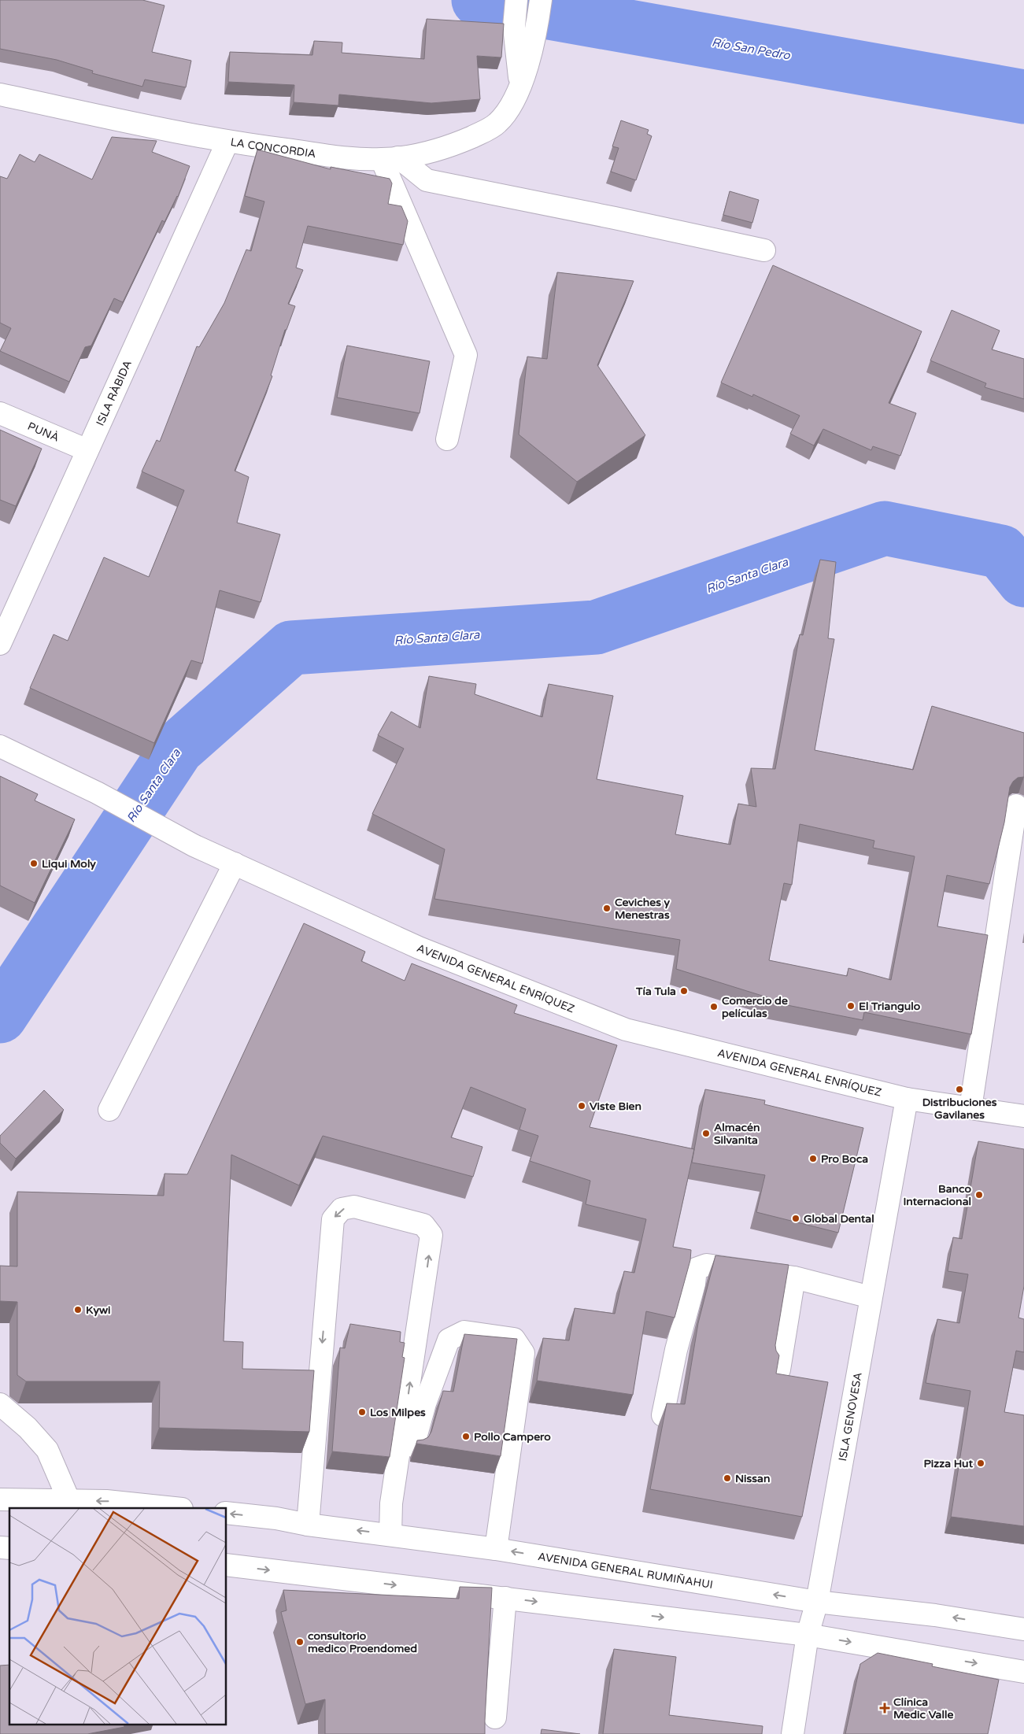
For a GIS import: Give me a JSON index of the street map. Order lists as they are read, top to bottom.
{
  "streets": {
    "main road": [
      "LA CONCORDIA",
      "ISLA RÀBIDA",
      "PUNÀ",
      "AVENIDA GENERAL ENRÍQUEZ",
      "ISLA GENOVESA",
      "AVENIDA GENERAL RUMIÑAHUI"
    ]
  },
  "crossings": [
    ["LA CONCORDIA", "ISLA RÀBIDA"],
    ["ISLA RÀBIDA", "PUNÀ"],
    ["AVENIDA GENERAL ENRÍQUEZ", "ISLA GENOVESA"],
    ["ISLA GENOVESA", "AVENIDA GENERAL RUMIÑAHUI"]
  ],
  "water": ["Río San Pedro", "Río Santa Clara"],
  "places": {
    "other": [
      "Liqui Moly",
      "Ceviches y Menestras",
      "Tía Tula",
      "El Triangulo",
      "Comercio de películas",
      "Distribuciones Gavilanes",
      "Viste Bien",
      "Almacén Silvanita",
      "Pro Boca",
      "Banco Internacional",
      "Global Dental",
      "Kywi",
      "Los Milpes",
      "Pollo Campero",
      "Pizza Hut",
      "Nissan",
      "consultorio medico Proendomed"
    ],
    "health": ["Clínica Medic Valle"]
  }
}
